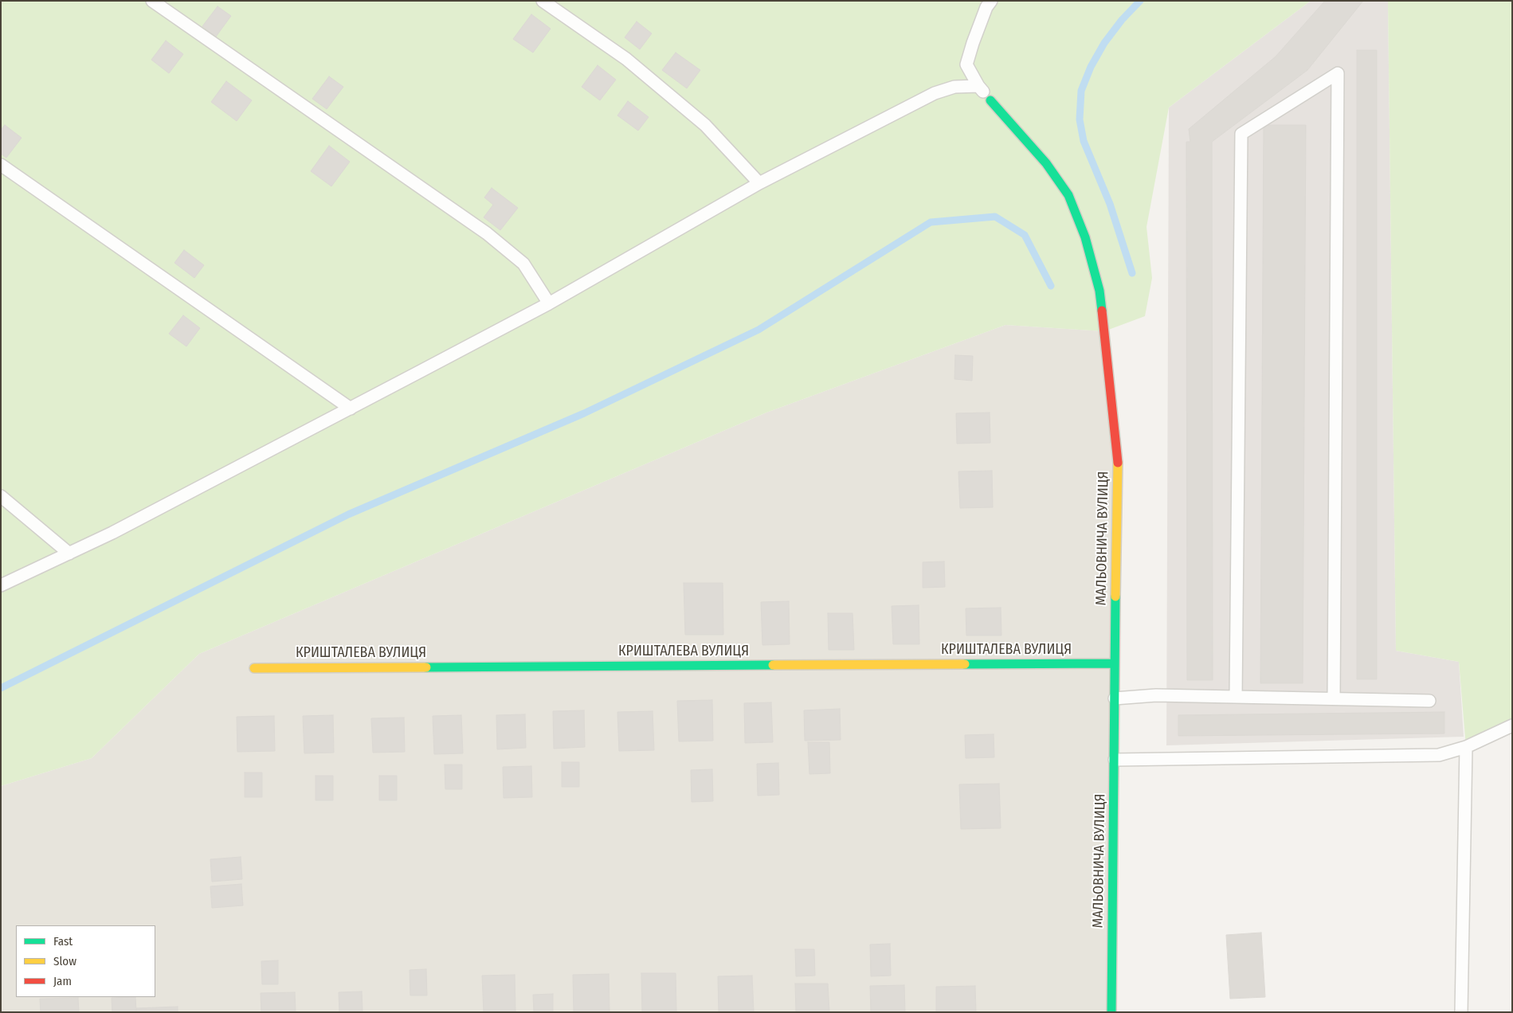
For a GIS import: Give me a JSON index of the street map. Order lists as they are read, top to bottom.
{
  "streets": {
    "street": ["МАЛЬОВНИЧА ВУЛИЦЯ", "КРИШТАЛЕВА ВУЛИЦЯ"]
  },
  "crossings": [
    ["МАЛЬОВНИЧА ВУЛИЦЯ", "КРИШТАЛЕВА ВУЛИЦЯ"]
  ],
  "legend": ["Fast", "Slow", "Jam"]
}
